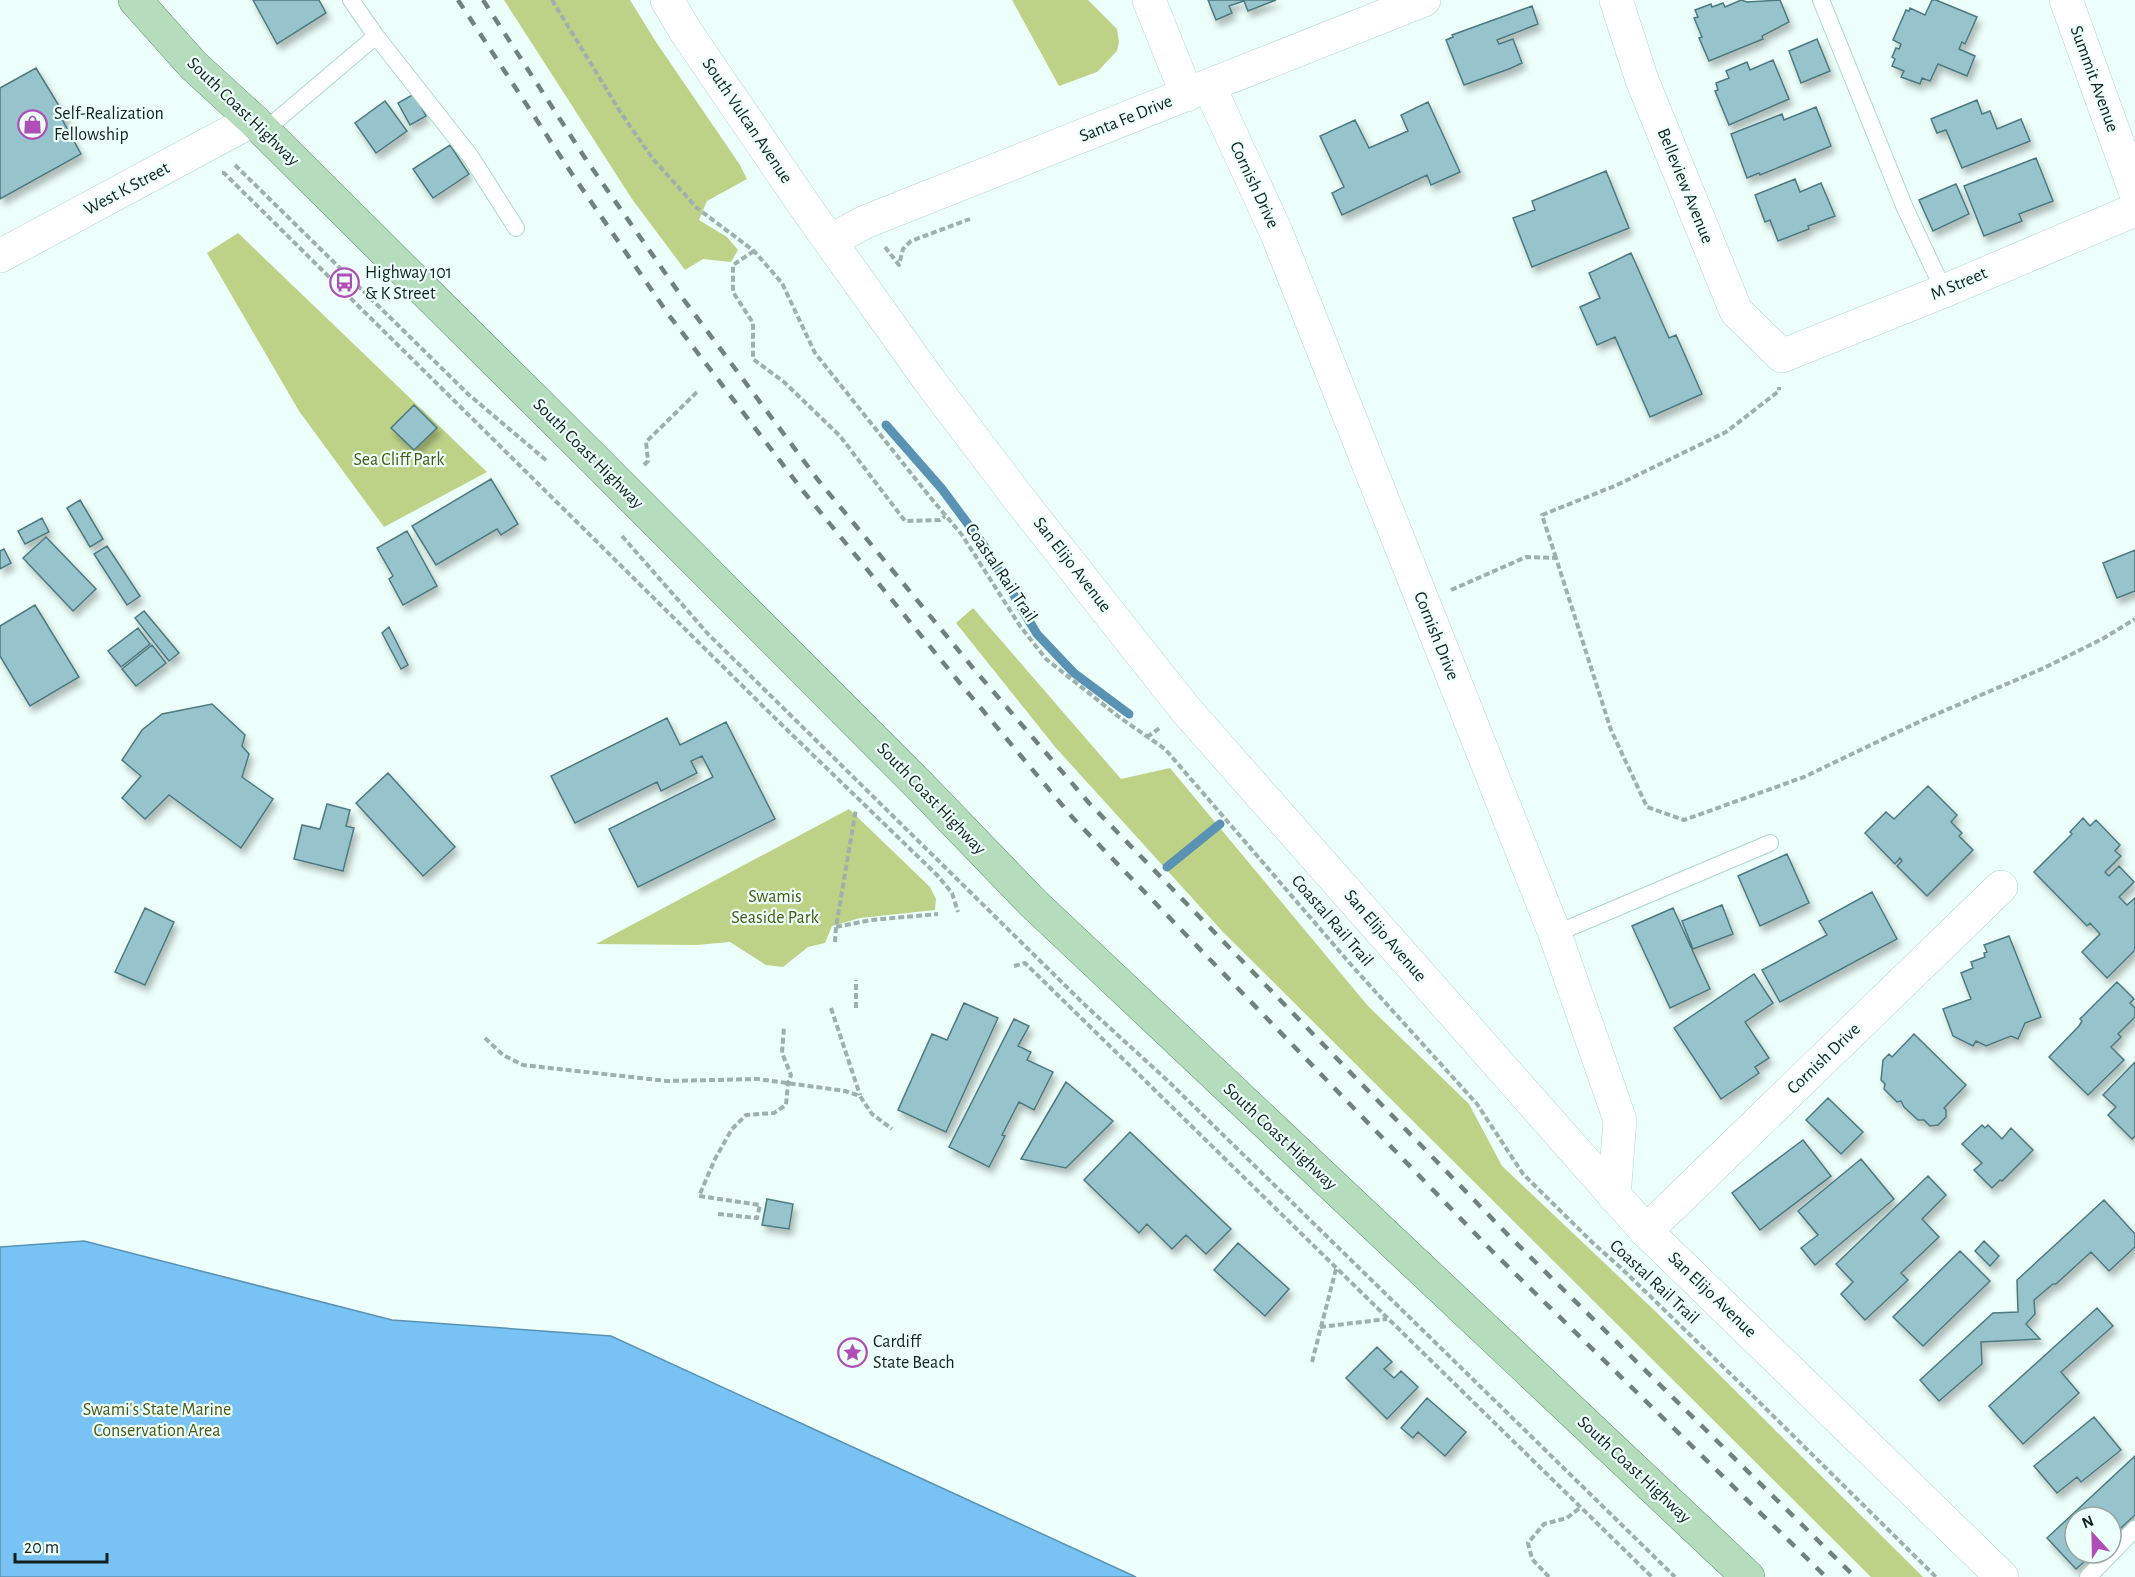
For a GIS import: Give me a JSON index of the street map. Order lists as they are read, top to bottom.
{
  "streets": {
    "main road": [
      "Summit Avenue",
      "South Coast Highway",
      "Santa Fe Drive",
      "South Vulcan Avenue",
      "Cornish Drive",
      "Belleview Avenue",
      "West K Street",
      "M Street",
      "San Elijo Avenue"
    ],
    "path": ["Coastal Rail Trail"]
  },
  "crossings": [
    ["South Coast Highway", "West K Street"],
    ["Santa Fe Drive", "South Vulcan Avenue"],
    ["Santa Fe Drive", "Cornish Drive"],
    ["Santa Fe Drive", "San Elijo Avenue"],
    ["South Vulcan Avenue", "San Elijo Avenue"],
    ["Cornish Drive", "San Elijo Avenue"],
    ["Belleview Avenue", "M Street"]
  ],
  "parks": ["Sea Cliff Park", "Swamis Seaside Park", "Swami's State Marine Conservation Area"],
  "places": {
    "shop": ["Self-Realization Fellowship"],
    "bus stop": ["Highway 101 & K Street"],
    "place": ["Cardiff State Beach"]
  },
  "scale_bar": "20 m",
  "north": "top"
}
